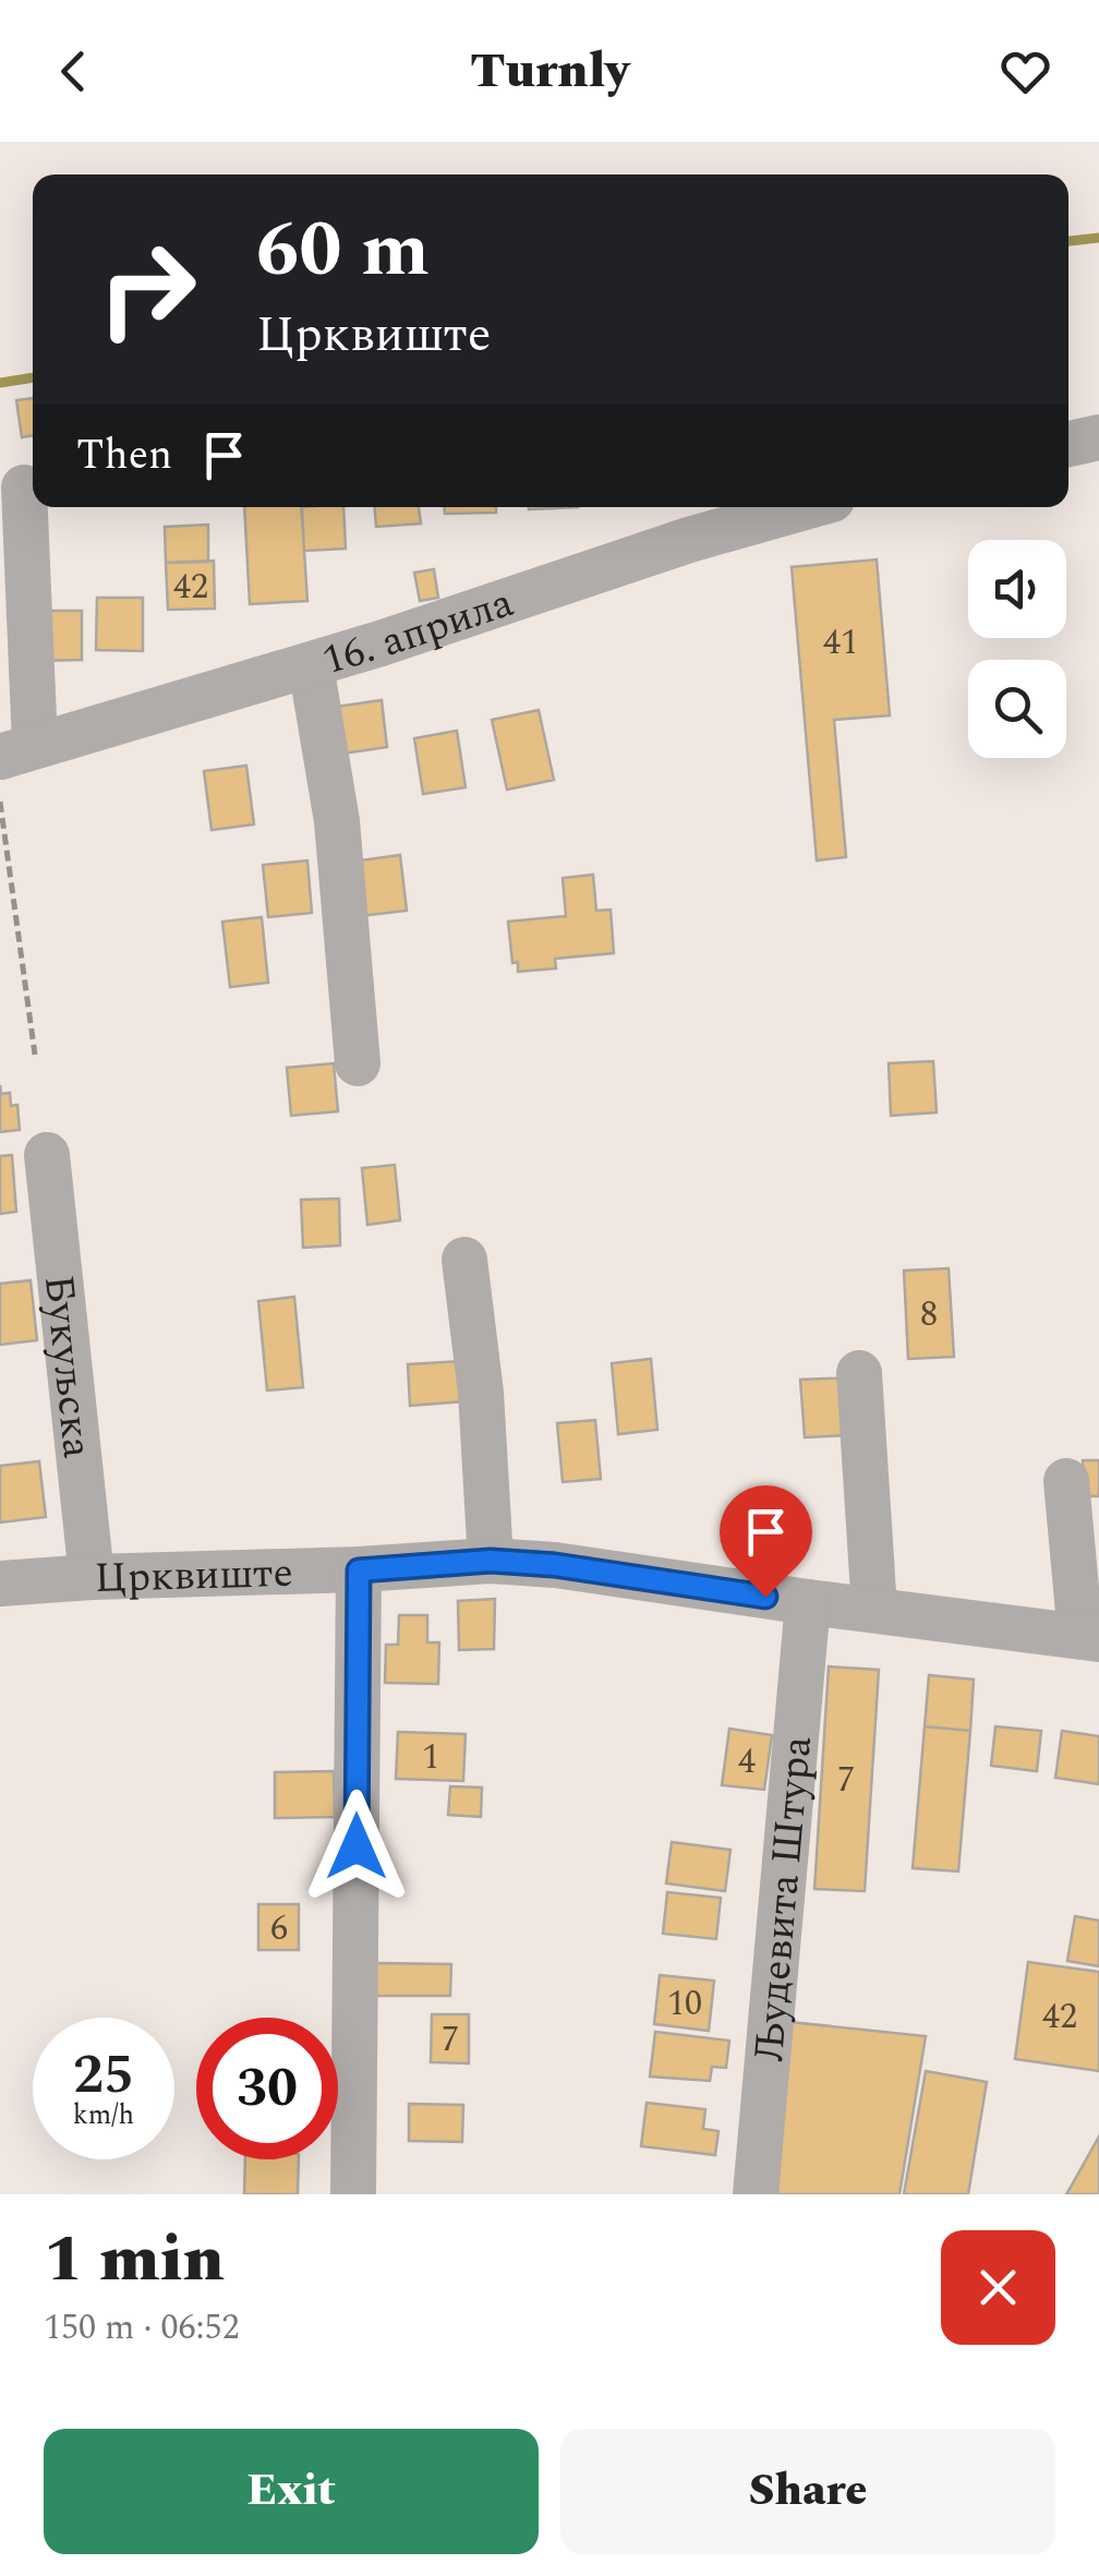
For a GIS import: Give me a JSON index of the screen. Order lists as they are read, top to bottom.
{
  "streets": {
    "street": [
      "16. априла",
      "Букуљска",
      "Црквиште",
      "Људевита Штура"
    ]
  },
  "crossings": [
    ["Букуљска", "Црквиште"],
    ["Црквиште", "Људевита Штура"]
  ],
  "house_numbers": [
    "42",
    "41",
    "8",
    "1",
    "4",
    "7",
    "6",
    "10",
    "42",
    "7"
  ],
  "page": {
    "header": "Turnly",
    "turn": ["60 m", "Црквиште"],
    "then": "Then",
    "speed": "25 km/h",
    "limit": "30",
    "heading": ["1 min", "150 m · 06:52"],
    "buttons": ["Exit", "Share"]
  }
}
